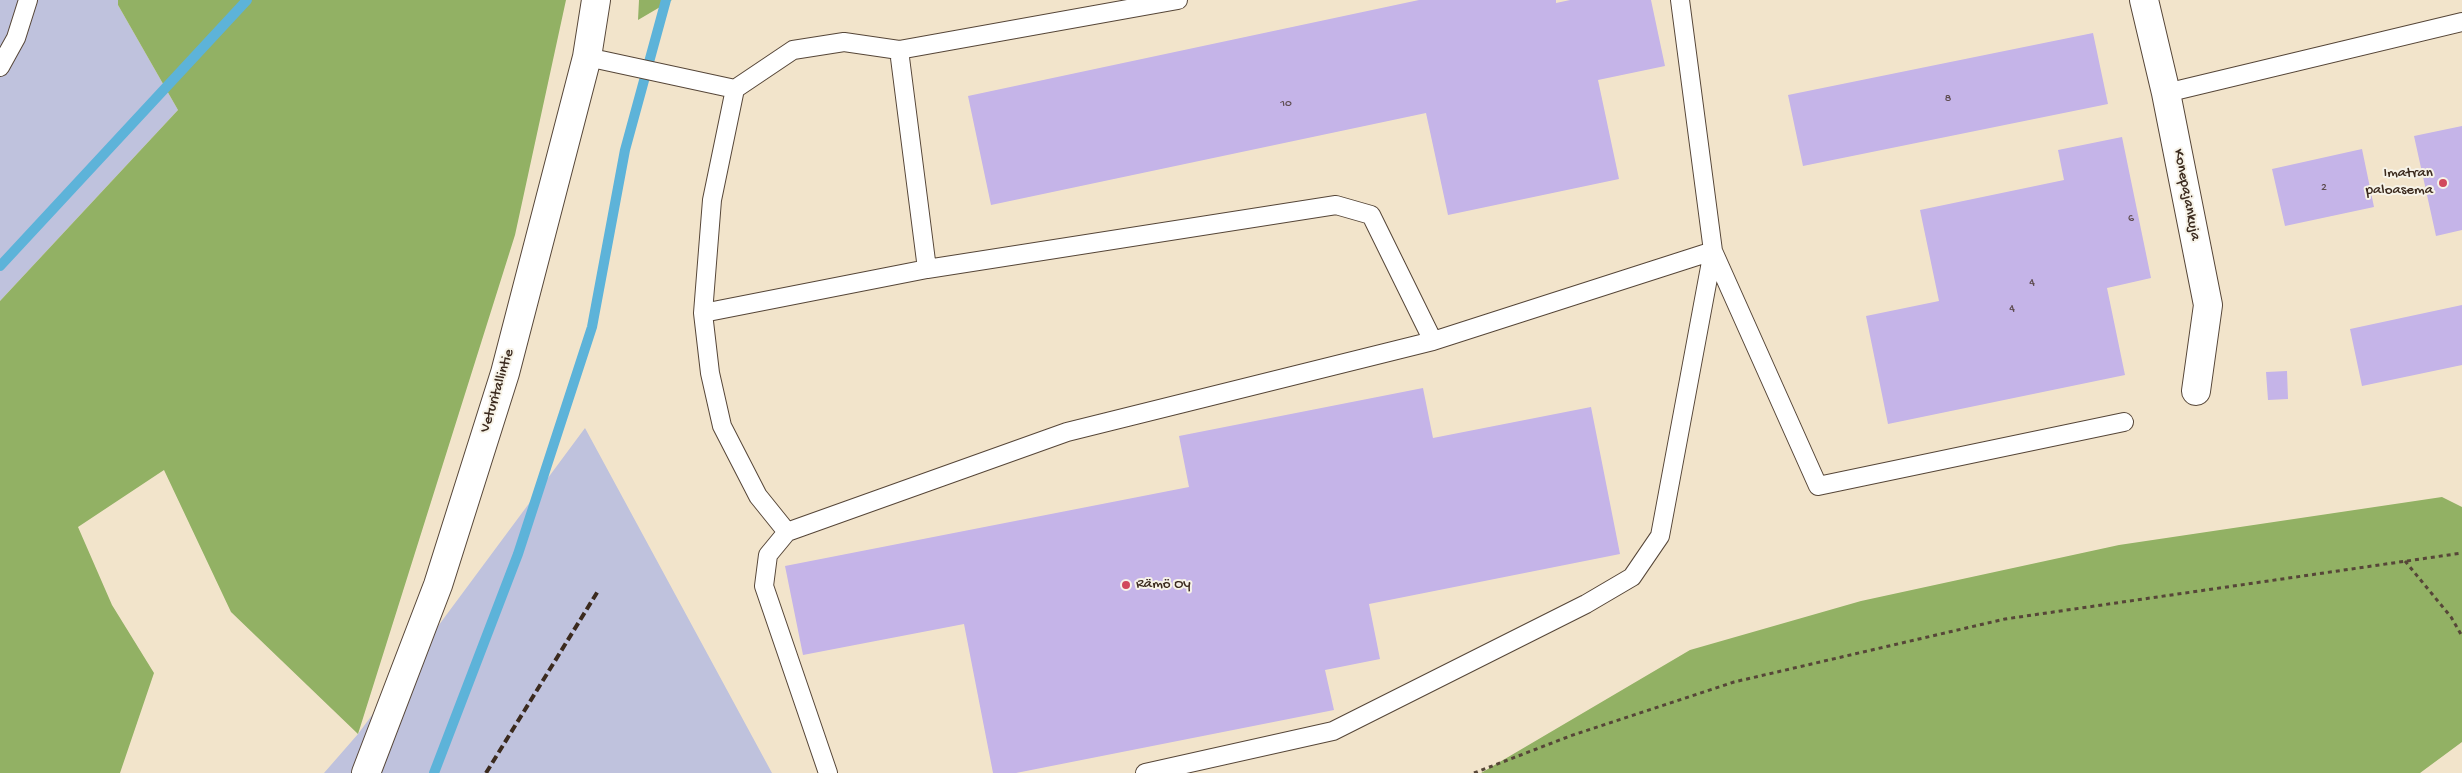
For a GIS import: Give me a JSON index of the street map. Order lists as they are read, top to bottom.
{
  "streets": {
    "street": ["Konepajankuja", "Veturitallintie"]
  },
  "places": ["Imatran paloasema", "Rämö Oy"],
  "house_numbers": [
    "8",
    "10",
    "2",
    "6",
    "4",
    "4"
  ]
}
